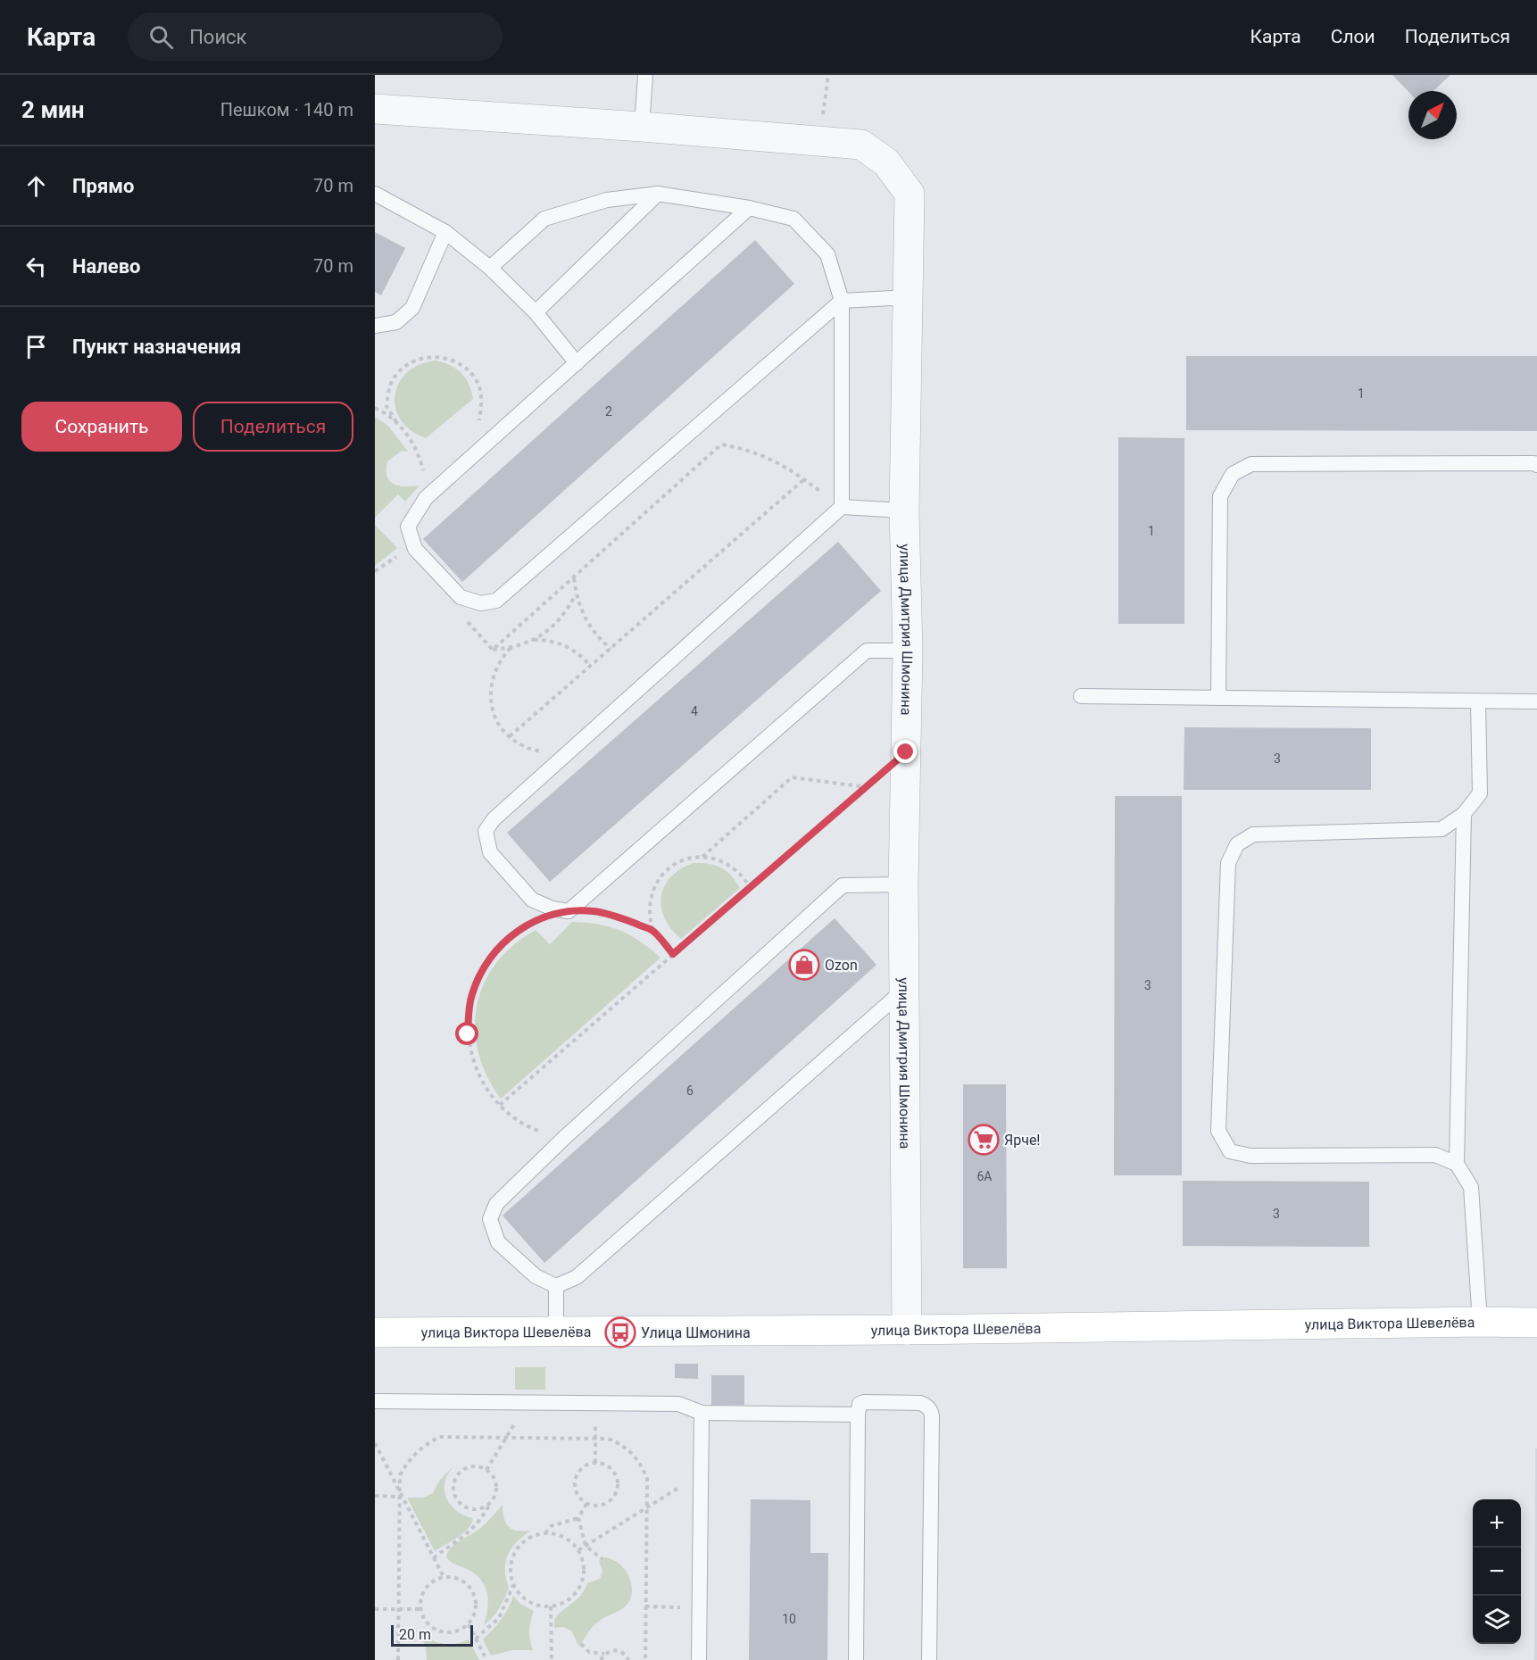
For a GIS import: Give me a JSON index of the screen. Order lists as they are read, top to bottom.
{
  "streets": {
    "street": ["улица Дмитрия Шмонина", "улица Виктора Шевелёва"]
  },
  "crossings": [
    ["улица Дмитрия Шмонина", "улица Виктора Шевелёва"]
  ],
  "places": {
    "shop": ["Ozon"],
    "supermarket": ["Ярче!"],
    "bus stop": ["Улица Шмонина"]
  },
  "house_numbers": [
    "1",
    "2",
    "1",
    "4",
    "3",
    "3",
    "6",
    "6А",
    "3",
    "10"
  ],
  "scale_bar": "20 m",
  "north": "top right",
  "page": {
    "header": "Карта",
    "search": "Поиск",
    "nav": ["Карта", "Слои", "Поделиться"],
    "heading": ["2 мин", "Пешком · 140 m"],
    "list": [
      ["Прямо", "70 m"],
      ["Налево", "70 m"],
      "Пункт назначения"
    ],
    "buttons": ["Сохранить", "Поделиться"],
    "map_buttons": ["+", "−"],
    "scale": "20 m"
  }
}
